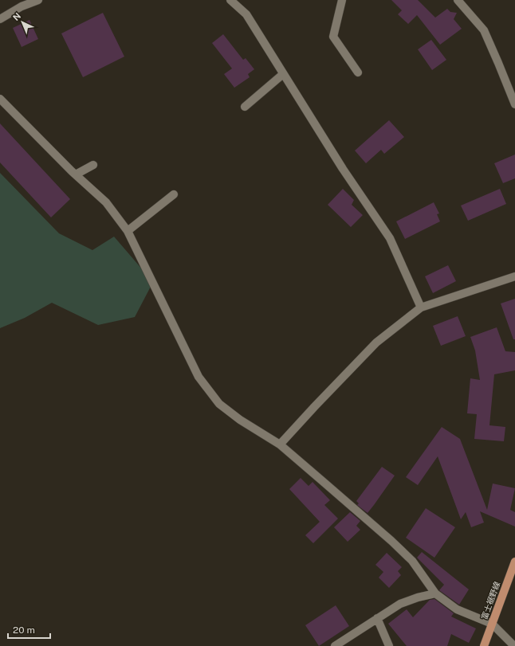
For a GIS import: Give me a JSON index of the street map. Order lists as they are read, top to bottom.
{
  "streets": {
    "main road": ["富士裾野線"]
  },
  "scale_bar": "20 m",
  "north": "top left"
}
